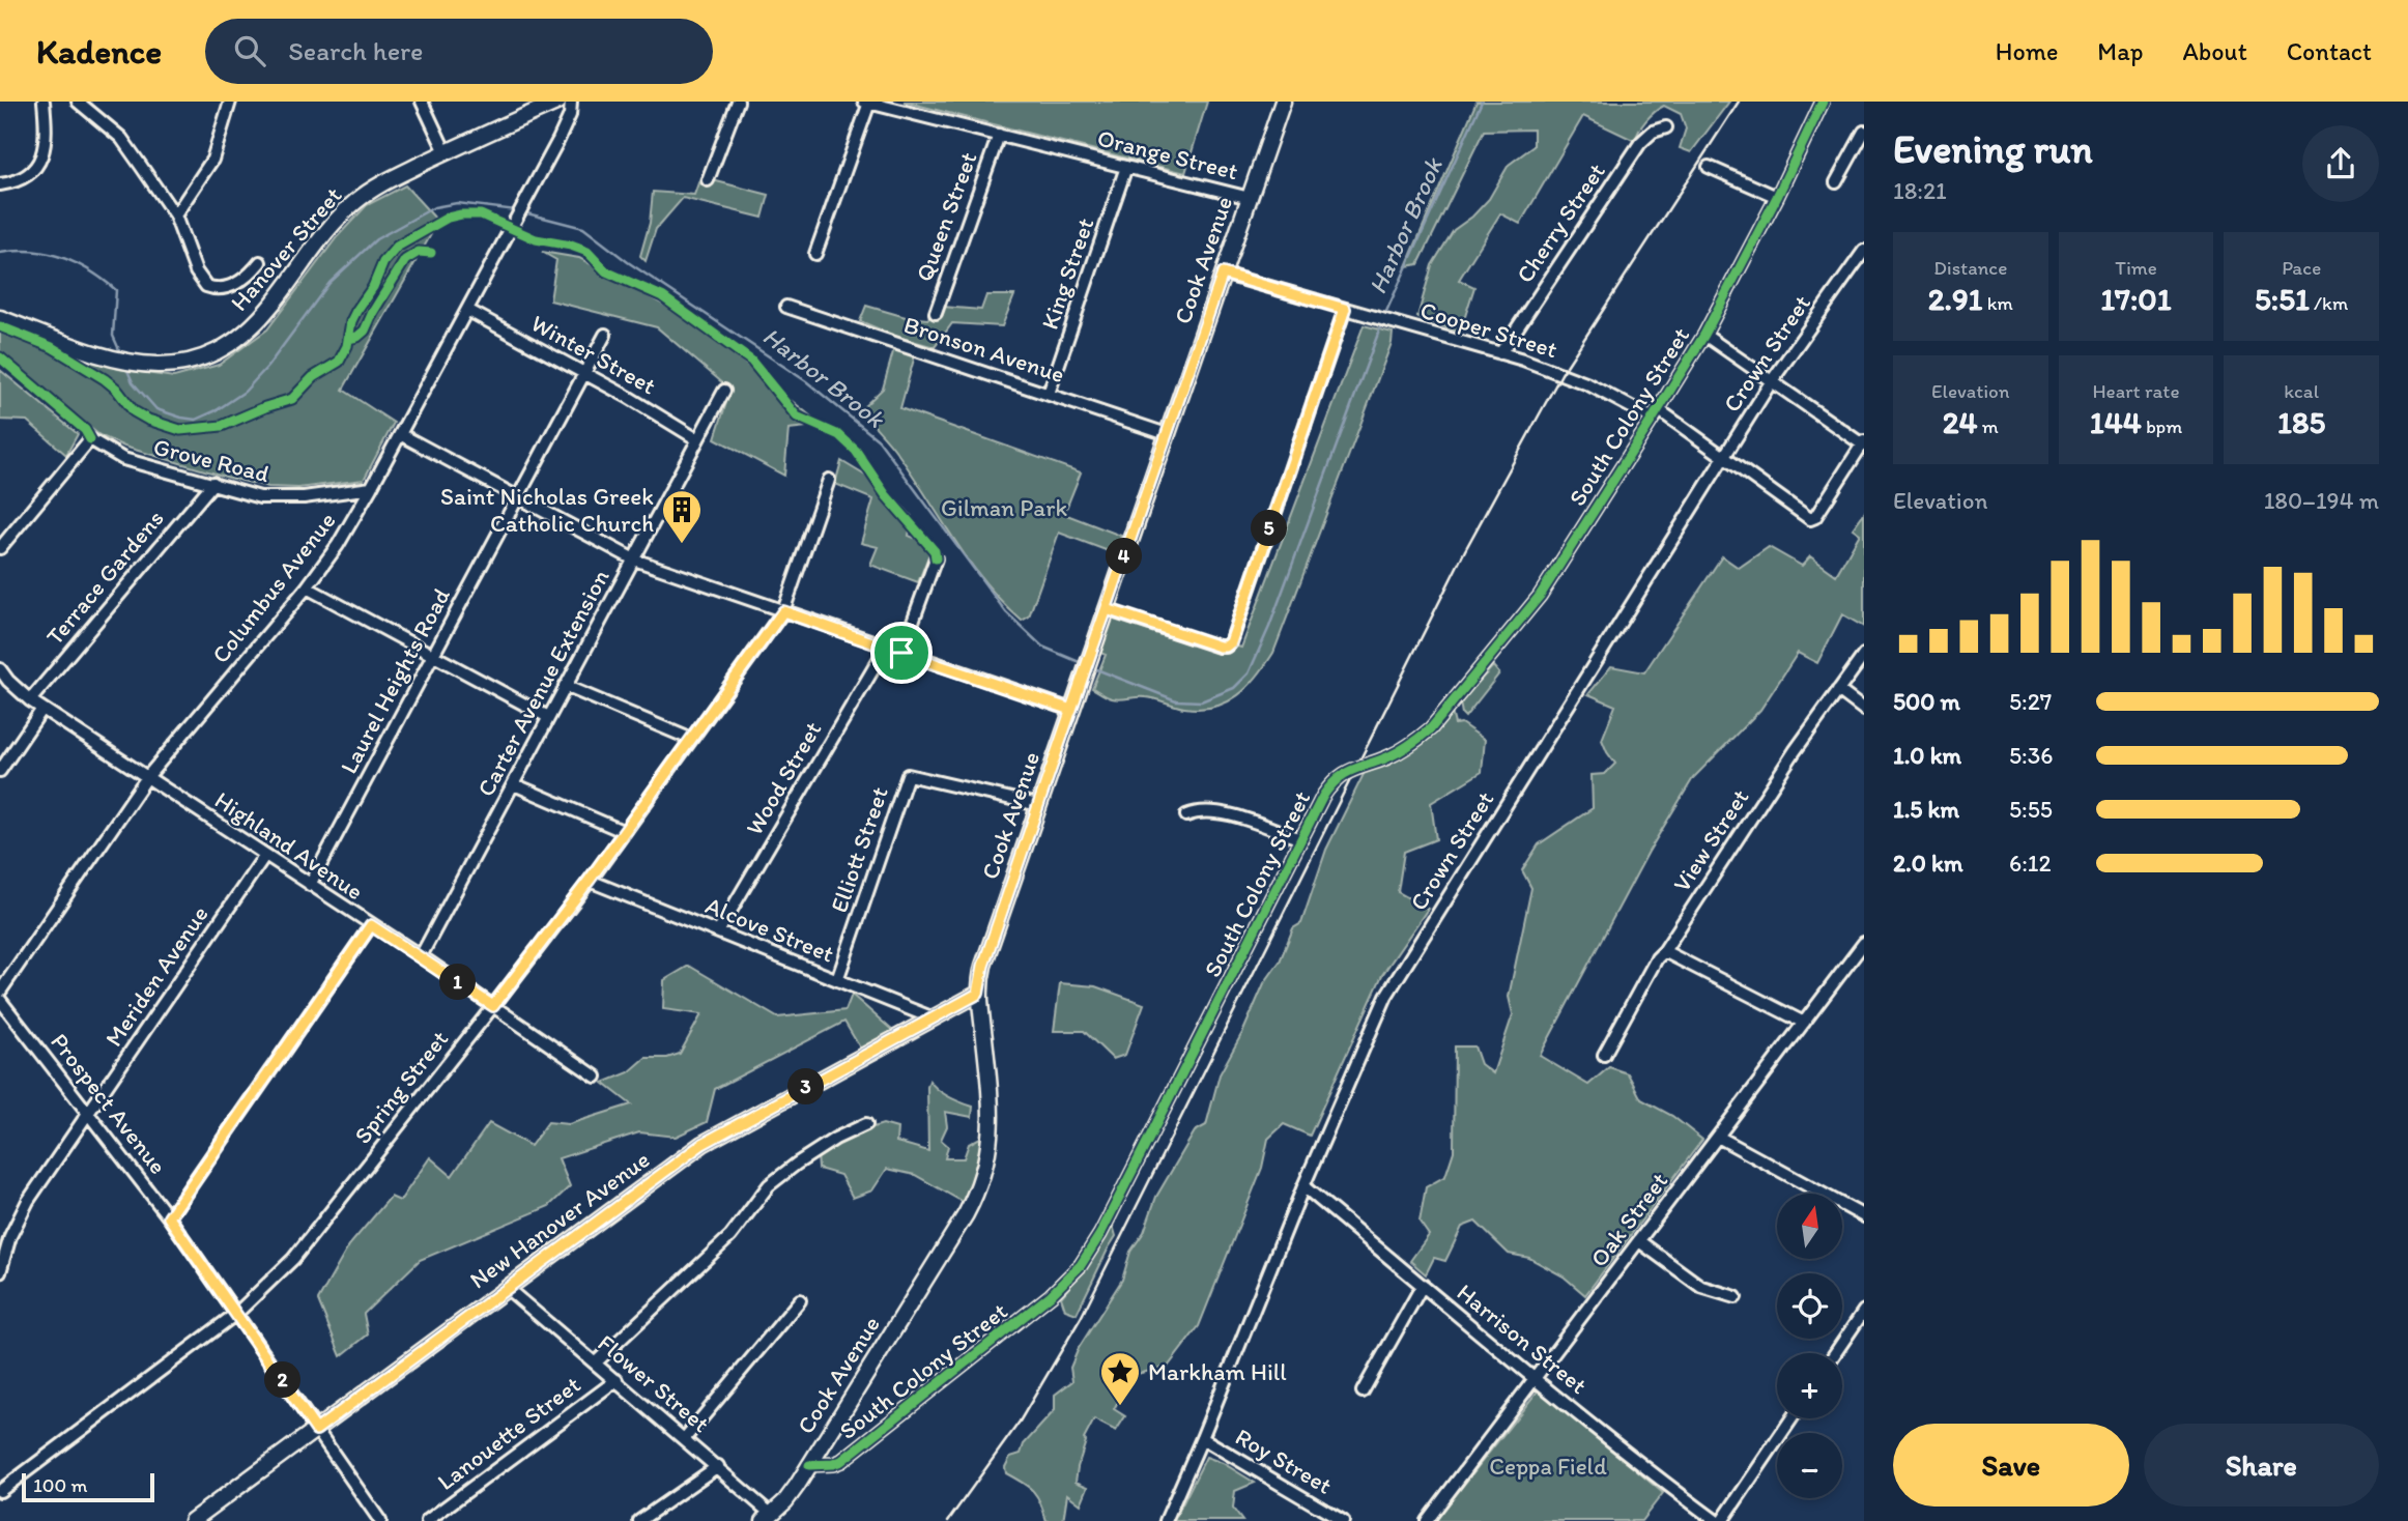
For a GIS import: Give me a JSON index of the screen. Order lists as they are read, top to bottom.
{
  "streets": {
    "main road": ["Hanover Street", "Cook Avenue", "New Hanover Avenue"],
    "street": [
      "Orange Street",
      "Queen Street",
      "Cherry Street",
      "King Street",
      "Cooper Street",
      "Bronson Avenue",
      "Crown Street",
      "Winter Street",
      "South Colony Street",
      "Grove Road",
      "Terrace Gardens",
      "Columbus Avenue",
      "Laurel Heights Road",
      "Carter Avenue Extension",
      "Wood Street",
      "View Street",
      "Highland Avenue",
      "Elliott Street",
      "Alcove Street",
      "Meriden Avenue",
      "Spring Street",
      "Prospect Avenue",
      "Oak Street",
      "Harrison Street",
      "Flower Street",
      "Lanouette Street",
      "Roy Street"
    ]
  },
  "crossings": [
    ["Orange Street", "Queen Street"],
    ["Orange Street", "Cook Avenue"],
    ["Orange Street", "King Street"],
    ["Cherry Street", "Cooper Street"],
    ["Cook Avenue", "Cooper Street"],
    ["Cook Avenue", "Bronson Avenue"],
    ["Cook Avenue", "South Colony Street"],
    ["Cook Avenue", "Elliott Street"],
    ["Cook Avenue", "New Hanover Avenue"],
    ["Cook Avenue", "Flower Street"],
    ["King Street", "Bronson Avenue"],
    ["Cooper Street", "Crown Street"],
    ["Cooper Street", "South Colony Street"],
    ["Crown Street", "Harrison Street"],
    ["Crown Street", "Roy Street"],
    ["Winter Street", "Columbus Avenue"],
    ["Winter Street", "Laurel Heights Road"],
    ["Winter Street", "Carter Avenue Extension"],
    ["Grove Road", "Terrace Gardens"],
    ["Grove Road", "Columbus Avenue"],
    ["Terrace Gardens", "Highland Avenue"],
    ["Columbus Avenue", "Highland Avenue"],
    ["Laurel Heights Road", "Highland Avenue"],
    ["Carter Avenue Extension", "Highland Avenue"],
    ["Wood Street", "Alcove Street"],
    ["Highland Avenue", "Meriden Avenue"],
    ["Highland Avenue", "Spring Street"],
    ["Elliott Street", "Alcove Street"],
    ["Alcove Street", "Spring Street"],
    ["Alcove Street", "New Hanover Avenue"],
    ["Meriden Avenue", "Prospect Avenue"],
    ["Spring Street", "Prospect Avenue"],
    ["Prospect Avenue", "New Hanover Avenue"],
    ["New Hanover Avenue", "Flower Street"],
    ["Oak Street", "Harrison Street"],
    ["Flower Street", "Lanouette Street"]
  ],
  "water": ["Harbor Brook"],
  "parks": ["Gilman Park", "Ceppa Field"],
  "places": {
    "building": ["Saint Nicholas Greek Catholic Church"],
    "place": ["Markham Hill"]
  },
  "scale_bar": "100 m",
  "north": "top",
  "page": {
    "header": "Kadence",
    "search": "Search here",
    "nav": [
      "Home",
      "Map",
      "About",
      "Contact"
    ],
    "heading": ["Evening run", "18:21"],
    "stats": [
      ["Distance", "2.91 km"],
      ["Time", "17:01"],
      ["Pace", "5:51 /km"],
      ["Elevation", "24 m"],
      ["Heart rate", "144 bpm"],
      ["kcal", "185"]
    ],
    "chart": ["Elevation", "180–194 m"],
    "pins": [
      "5",
      "4",
      "1",
      "3",
      "2"
    ],
    "list": [
      {
        "name": "500 m",
        "note": "5:27"
      },
      {
        "name": "1.0 km",
        "note": "5:36"
      },
      {
        "name": "1.5 km",
        "note": "5:55"
      },
      {
        "name": "2.0 km",
        "note": "6:12"
      }
    ],
    "map_buttons": ["+", "−"],
    "buttons": ["Save", "Share"],
    "scale": "100 m"
  }
}
